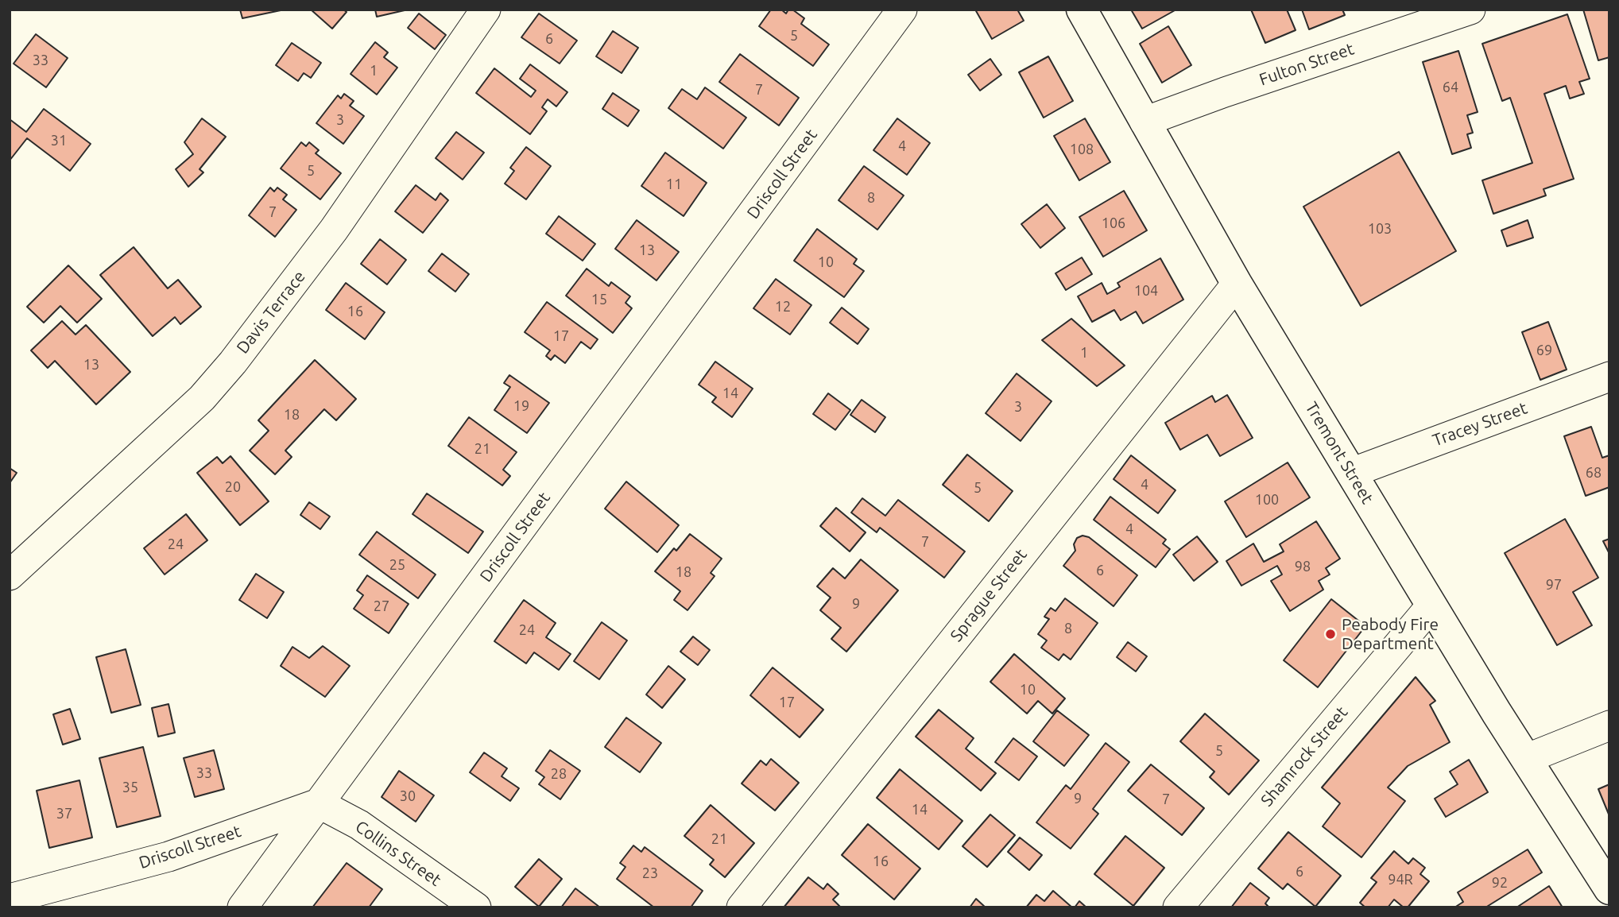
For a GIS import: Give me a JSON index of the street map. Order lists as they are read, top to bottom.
{
  "streets": {
    "street": [
      "Fulton Street",
      "Driscoll Street",
      "Davis Terrace",
      "Tracey Street",
      "Tremont Street",
      "Sprague Street",
      "Shamrock Street",
      "Collins Street"
    ]
  },
  "crossings": [
    ["Fulton Street", "Tremont Street"],
    ["Driscoll Street", "Collins Street"],
    ["Tracey Street", "Tremont Street"],
    ["Tremont Street", "Sprague Street"],
    ["Tremont Street", "Shamrock Street"]
  ],
  "places": ["Peabody Fire Department"],
  "house_numbers": [
    "5",
    "6",
    "33",
    "1",
    "64",
    "7",
    "3",
    "31",
    "4",
    "108",
    "5",
    "11",
    "8",
    "7",
    "106",
    "103",
    "13",
    "10",
    "104",
    "15",
    "12",
    "16",
    "17",
    "69",
    "1",
    "13",
    "14",
    "19",
    "3",
    "18",
    "21",
    "68",
    "4",
    "20",
    "5",
    "100",
    "4",
    "7",
    "24",
    "25",
    "98",
    "6",
    "18",
    "97",
    "9",
    "27",
    "8",
    "24",
    "10",
    "17",
    "5",
    "33",
    "28",
    "35",
    "30",
    "9",
    "7",
    "14",
    "37",
    "21",
    "16",
    "6",
    "23",
    "94R",
    "92"
  ]
}
